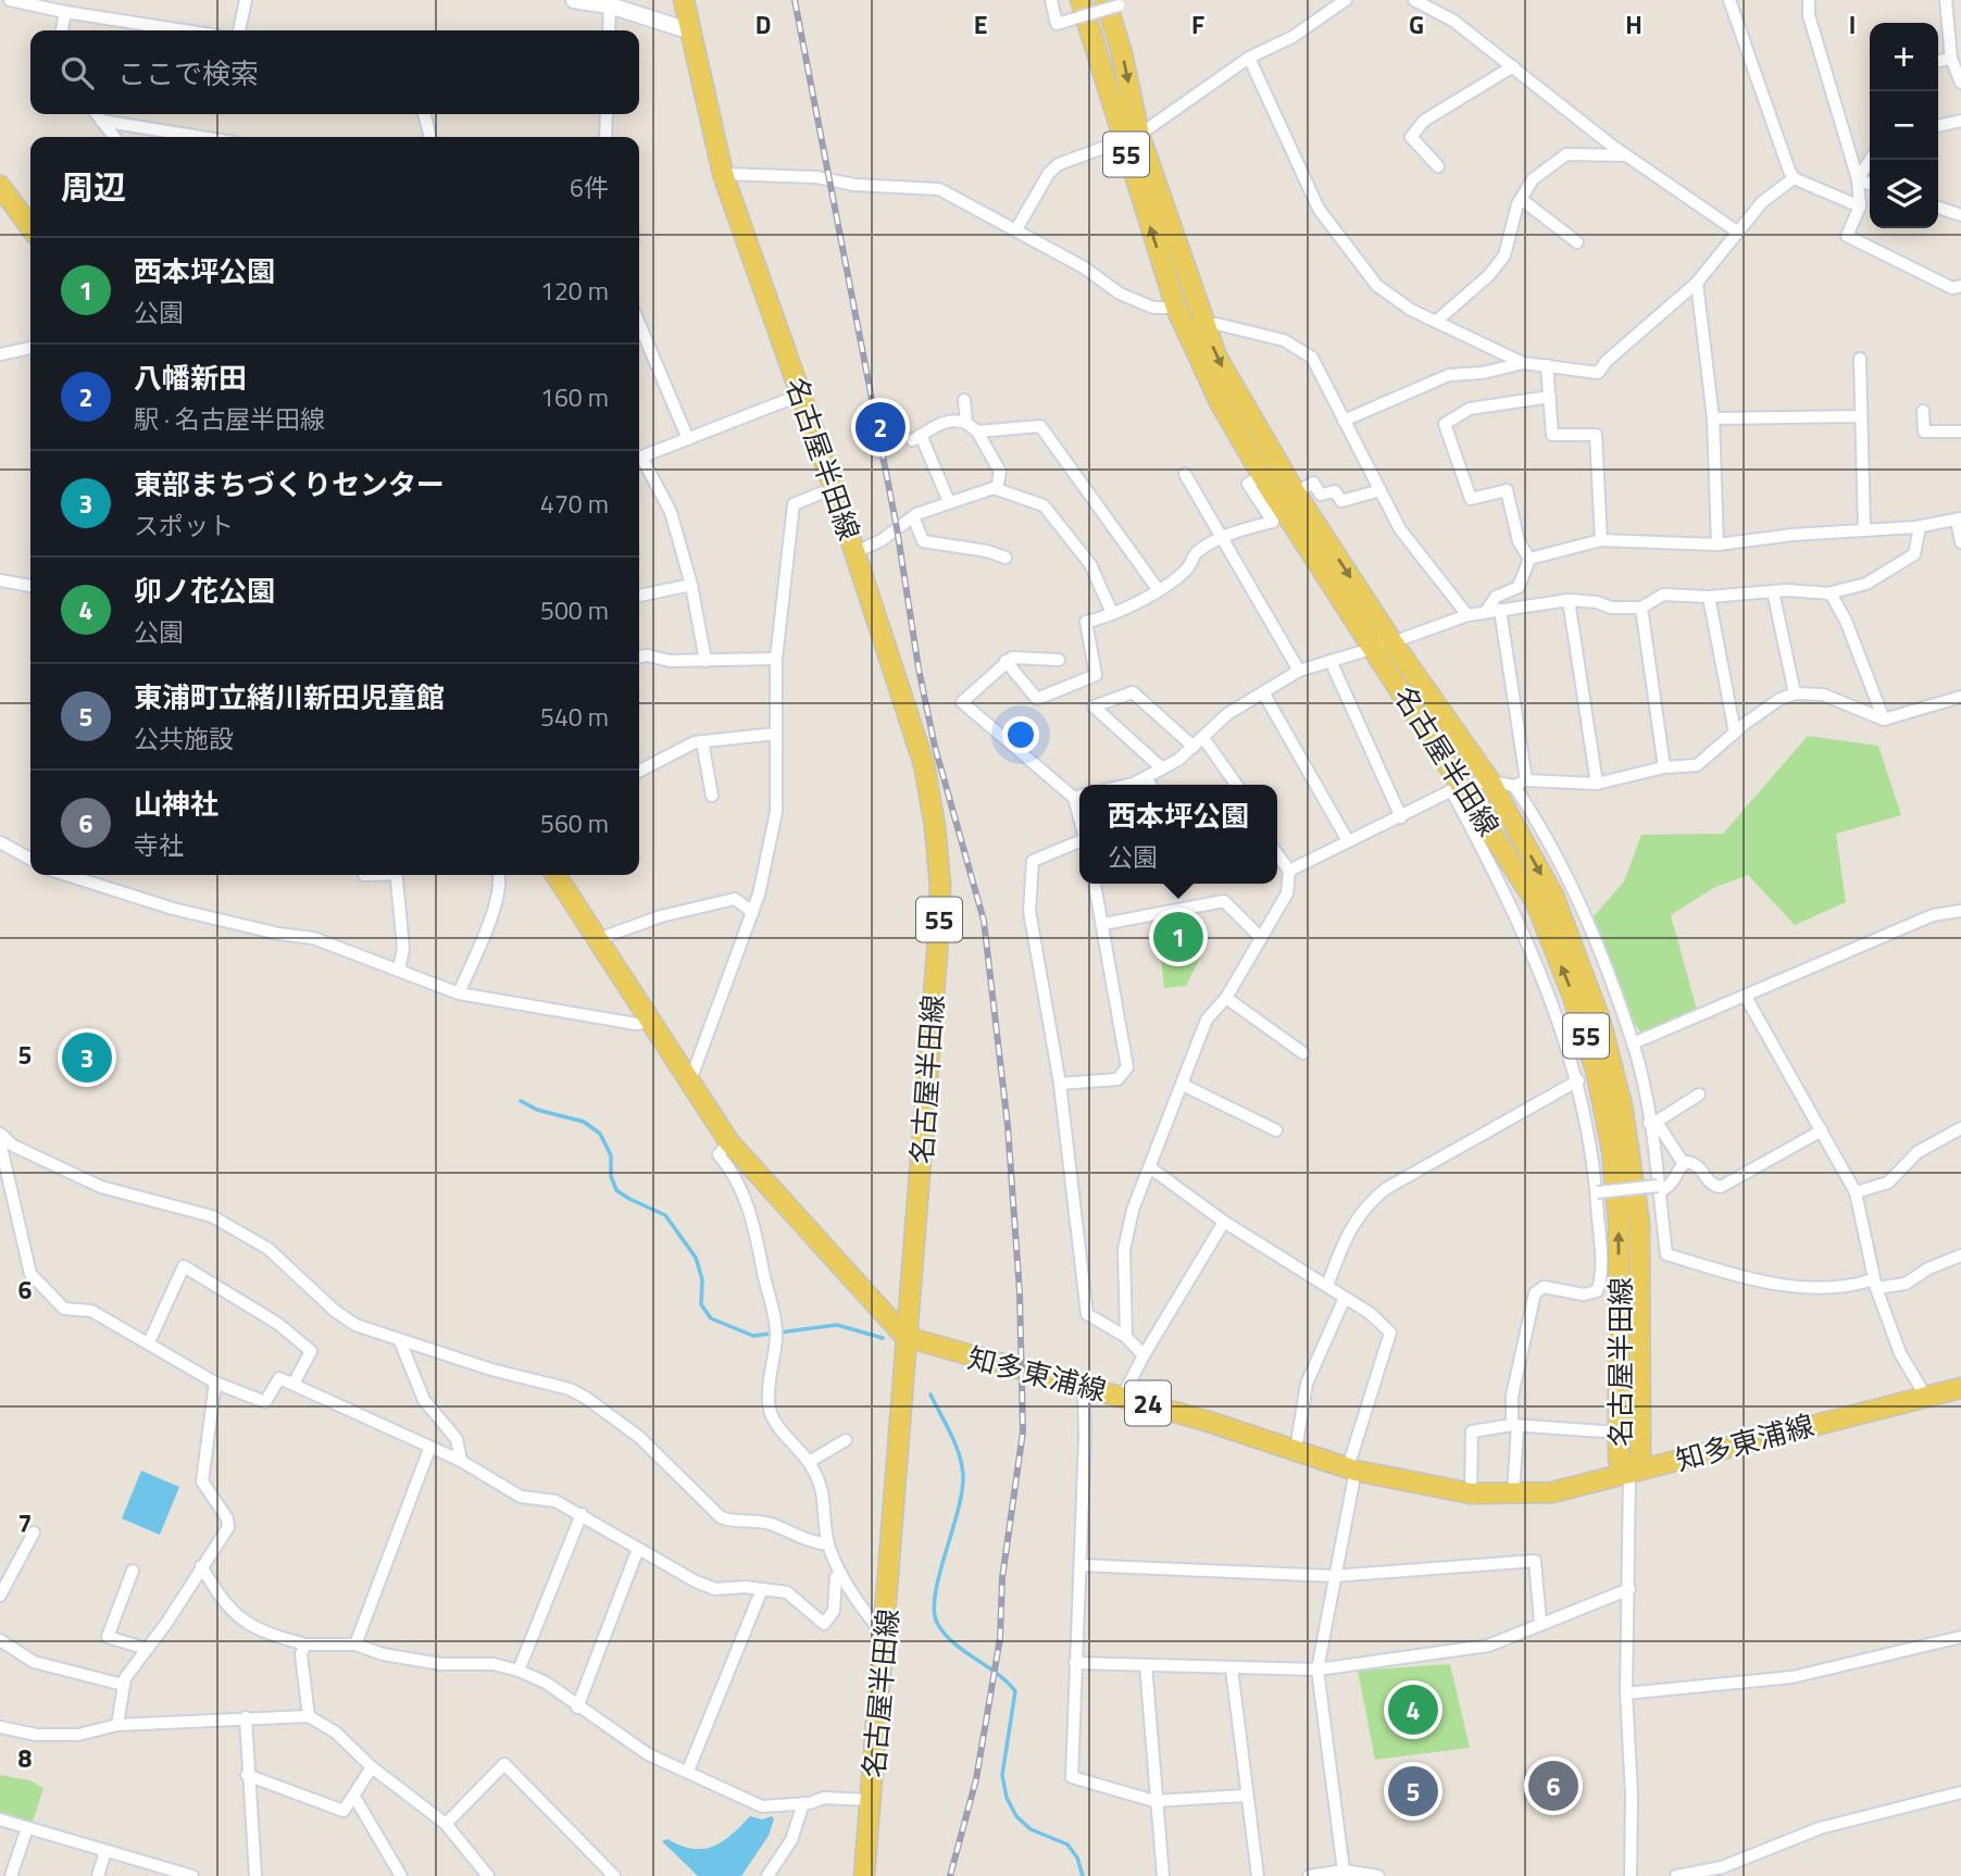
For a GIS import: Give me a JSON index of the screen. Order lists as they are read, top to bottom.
{
  "streets": {
    "main road": [
      "55",
      "名古屋半田線",
      "知多東浦線",
      "24"
    ]
  },
  "crossings": [
    ["名古屋半田線", "知多東浦線"]
  ],
  "page": {
    "map_buttons": ["+", "−"],
    "search": "ここで検索",
    "heading": ["周辺", "6件"],
    "list": [
      {
        "mark": "1",
        "name": "西本坪公園",
        "note": "公園",
        "value": "120 m"
      },
      {
        "mark": "2",
        "name": "八幡新田",
        "note": "駅 · 名古屋半田線",
        "value": "160 m"
      },
      {
        "mark": "3",
        "name": "東部まちづくりセンター",
        "note": "スポット",
        "value": "470 m"
      },
      {
        "mark": "4",
        "name": "卯ノ花公園",
        "note": "公園",
        "value": "500 m"
      },
      {
        "mark": "5",
        "name": "東浦町立緒川新田児童館",
        "note": "公共施設",
        "value": "540 m"
      },
      {
        "mark": "6",
        "name": "山神社",
        "note": "寺社",
        "value": "560 m"
      }
    ],
    "pins": [
      "2",
      "1",
      "3",
      "4",
      "6",
      "5"
    ],
    "popup": ["西本坪公園", "公園"]
  },
  "grid": {
    "columns": [
      "D",
      "E",
      "F",
      "G",
      "H",
      "I"
    ],
    "rows": [
      "5",
      "6",
      "7",
      "8"
    ]
  }
}
